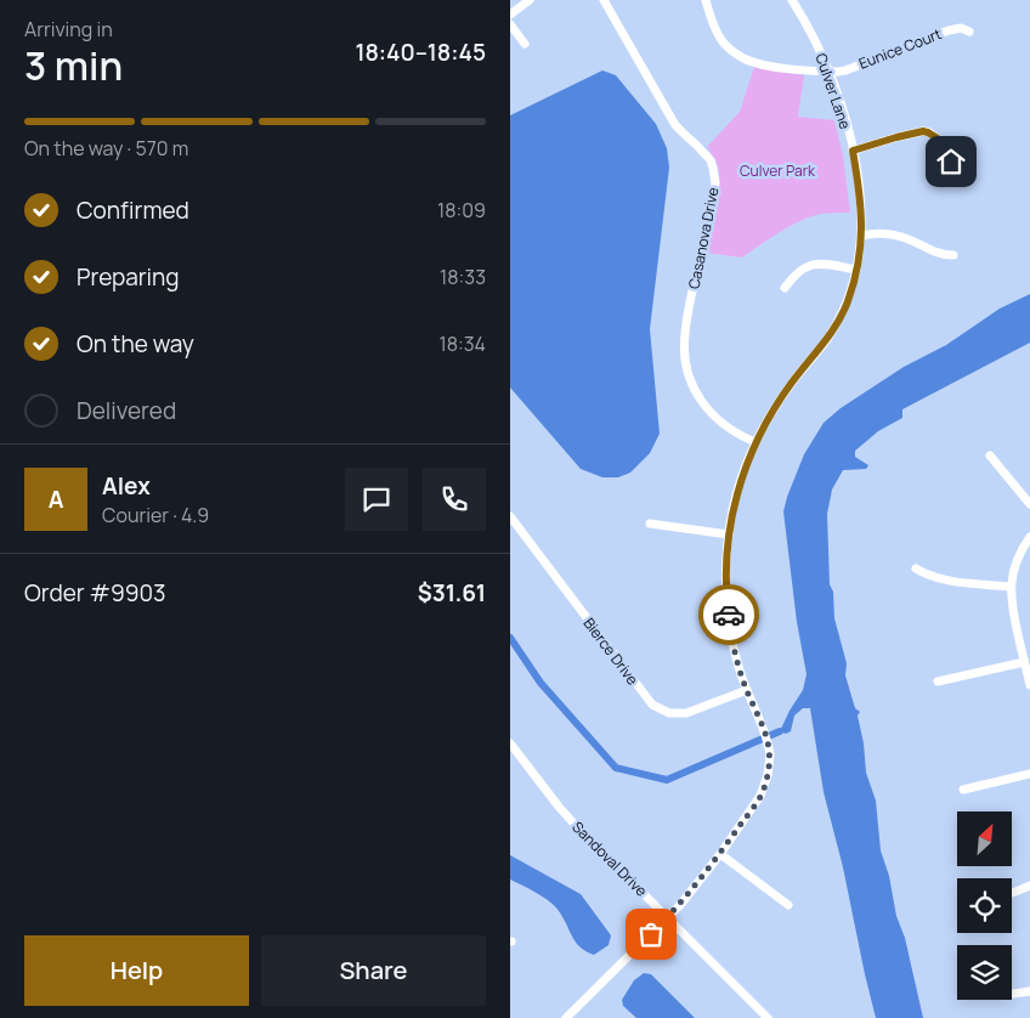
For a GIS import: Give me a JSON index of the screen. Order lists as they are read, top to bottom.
{
  "streets": {
    "street": [
      "Eunice Court",
      "Culver Lane",
      "Casanova Drive",
      "Bierce Drive",
      "Sandoval Drive"
    ]
  },
  "crossings": [
    ["Eunice Court", "Culver Lane"],
    ["Culver Lane", "Casanova Drive"],
    ["Culver Lane", "Bierce Drive"],
    ["Culver Lane", "Sandoval Drive"]
  ],
  "parks": ["Culver Park"],
  "north": "top right",
  "page": {
    "heading": ["3 min", "Arriving in", "18:40–18:45"],
    "panel": [
      "Alex",
      "Courier · 4.9",
      "Order #9903",
      "$31.61"
    ],
    "bar": "On the way · 570 m",
    "list": [
      ["Confirmed", "18:09"],
      ["Preparing", "18:33"],
      ["On the way", "18:34"],
      "Delivered"
    ],
    "round": "A",
    "buttons": ["Help", "Share"]
  }
}
